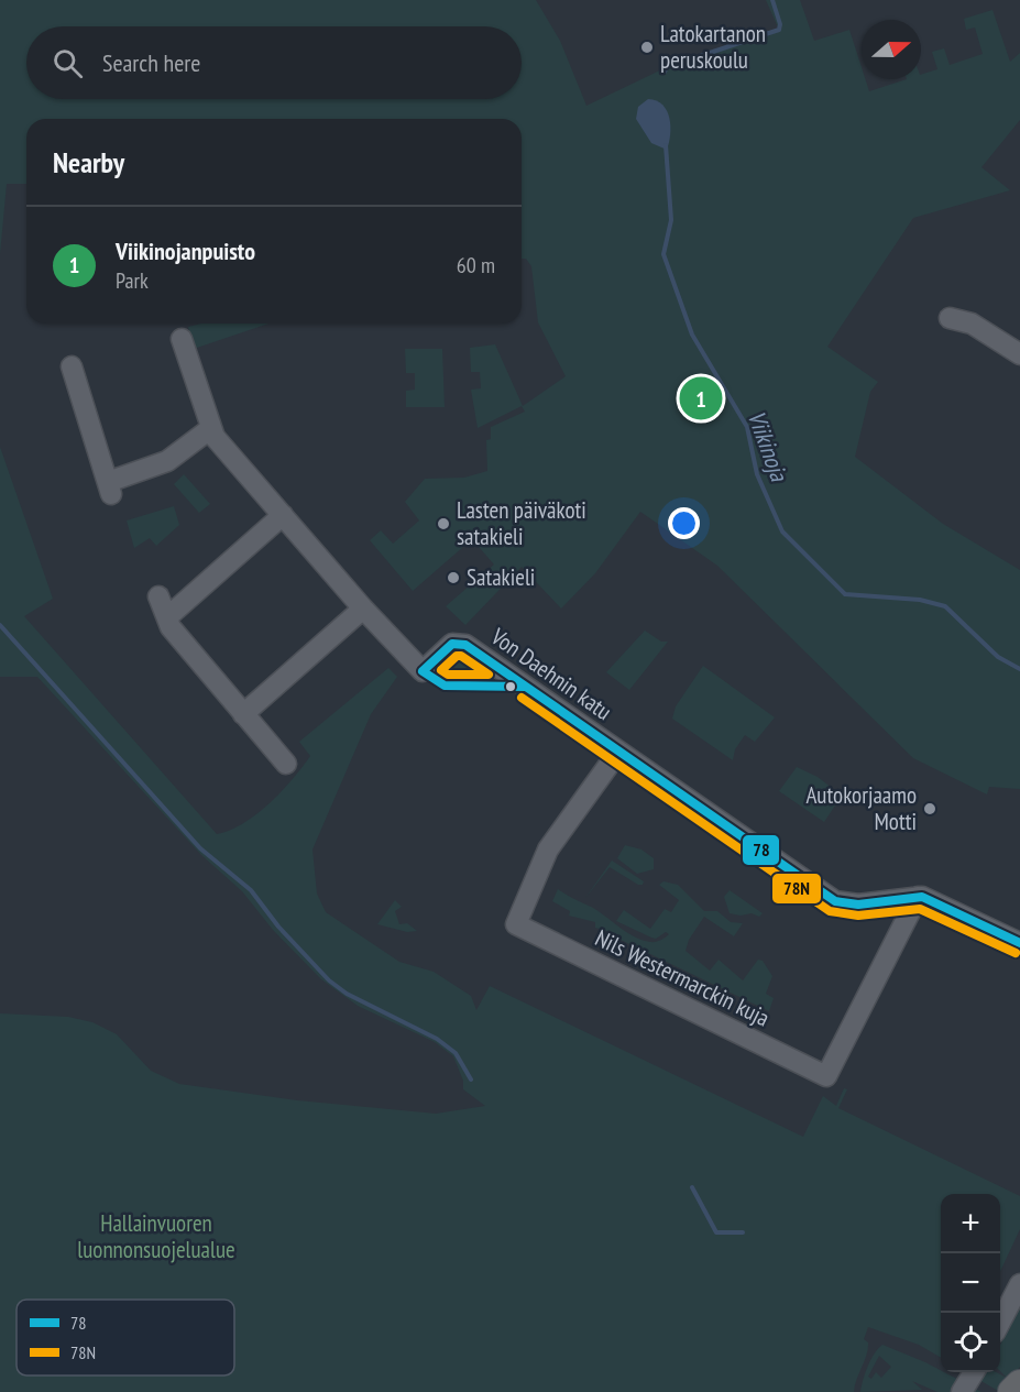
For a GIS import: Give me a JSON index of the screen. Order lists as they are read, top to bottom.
{
  "streets": {
    "street": ["Von Daehnin katu", "Nils Westermarckin kuja"]
  },
  "crossings": [
    ["Von Daehnin katu", "Nils Westermarckin kuja"]
  ],
  "water": ["Viikinoja"],
  "parks": ["Hallainvuoren luonnonsuojelualue"],
  "places": [
    "Latokartanon peruskoulu",
    "Lasten päiväkoti satakieli",
    "Satakieli",
    "Autokorjaamo Motti"
  ],
  "lines": ["transit line 78", "transit line 78N"],
  "legend": ["78", "78N"],
  "north": "right",
  "page": {
    "search": "Search here",
    "heading": "Nearby",
    "list": [
      {
        "mark": "1",
        "name": "Viikinojanpuisto",
        "note": "Park",
        "value": "60 m"
      }
    ],
    "pins": "1",
    "map_buttons": ["+", "−"]
  }
}
